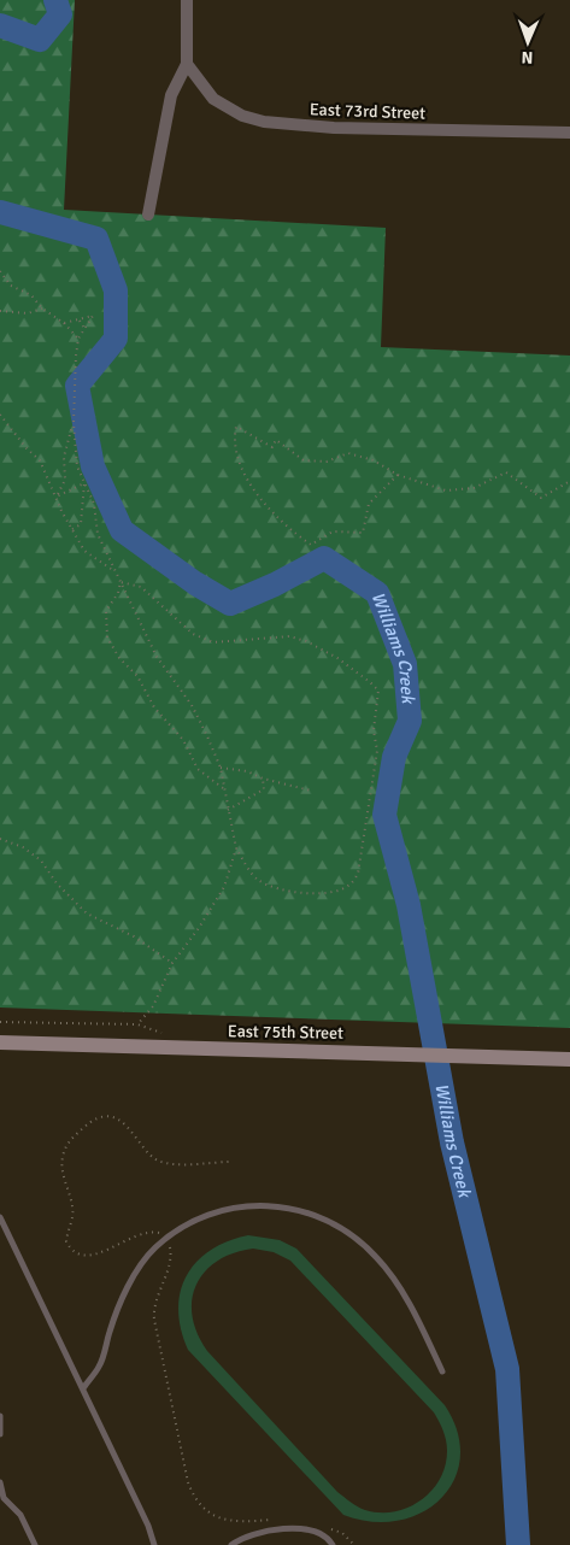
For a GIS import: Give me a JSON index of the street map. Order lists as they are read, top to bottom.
{
  "streets": {
    "street": ["East 73rd Street", "East 75th Street"]
  },
  "water": ["Williams Creek"],
  "north": "bottom"
}
